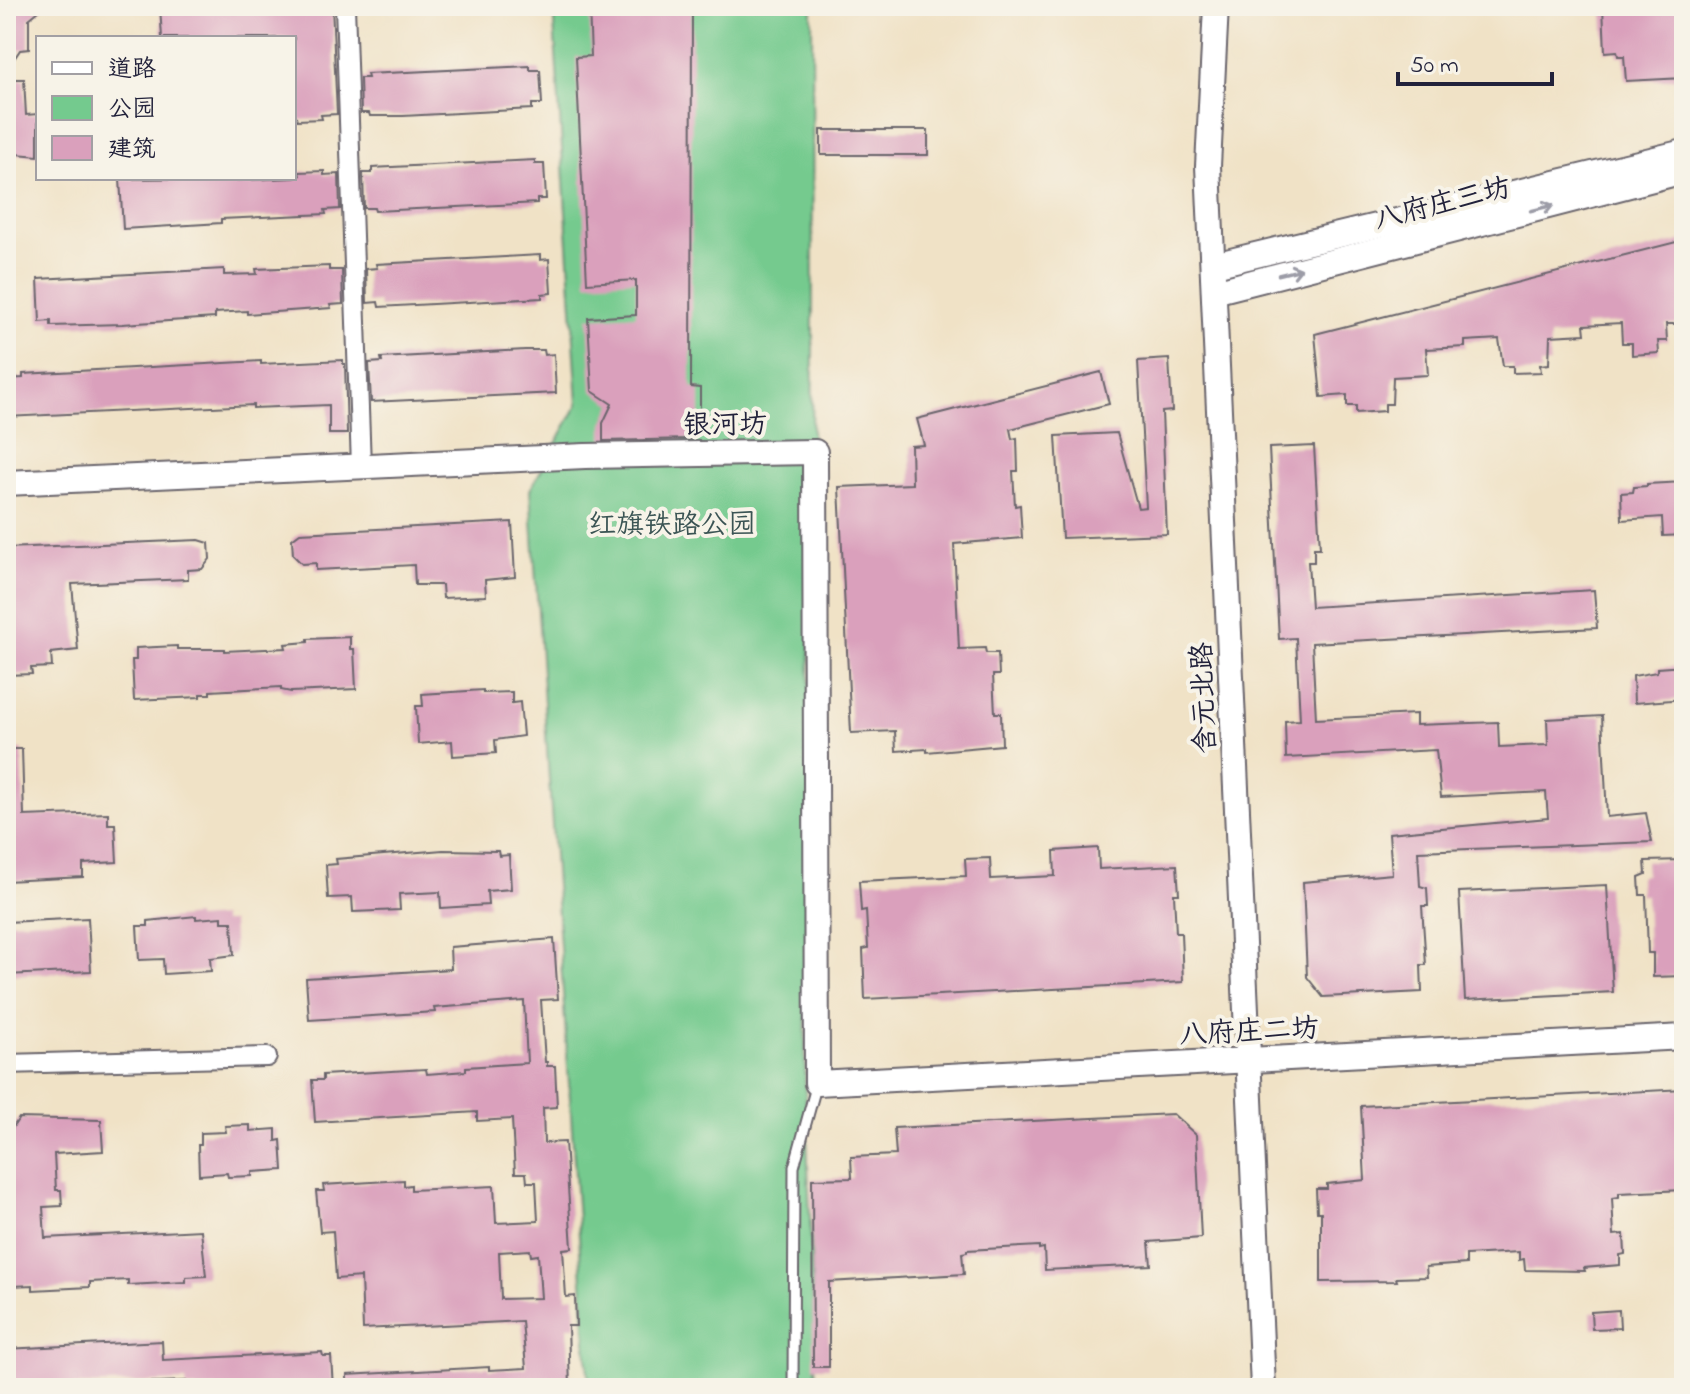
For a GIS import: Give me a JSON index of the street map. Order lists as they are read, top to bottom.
{
  "streets": {
    "street": [
      "八府庄三坊",
      "银河坊",
      "含元北路",
      "八府庄二坊"
    ]
  },
  "crossings": [
    ["八府庄三坊", "含元北路"],
    ["银河坊", "八府庄二坊"],
    ["含元北路", "八府庄二坊"]
  ],
  "parks": ["红旗铁路公园"],
  "legend": ["道路", "公园", "建筑"],
  "scale_bar": "50 m"
}
